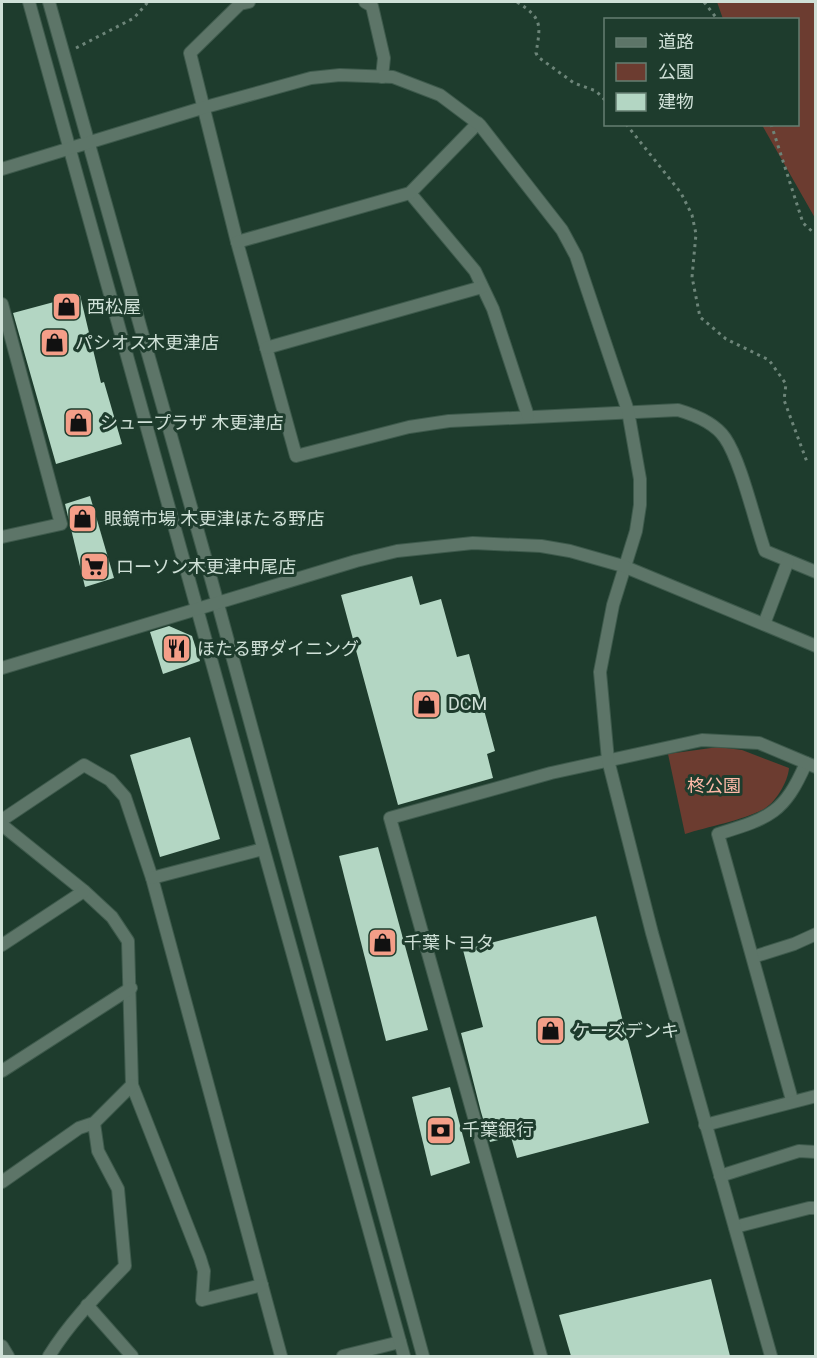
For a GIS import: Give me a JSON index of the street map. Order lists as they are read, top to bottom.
{
  "parks": ["柊公園"],
  "places": {
    "shop": [
      "西松屋",
      "パシオス木更津店",
      "シュープラザ 木更津店",
      "眼鏡市場 木更津ほたる野店",
      "DCM",
      "千葉トヨタ",
      "ケーズデンキ"
    ],
    "supermarket": ["ローソン木更津中尾店"],
    "restaurant": ["ほたる野ダイニング"],
    "bank": ["千葉銀行"]
  },
  "legend": ["道路", "公園", "建物"]
}
